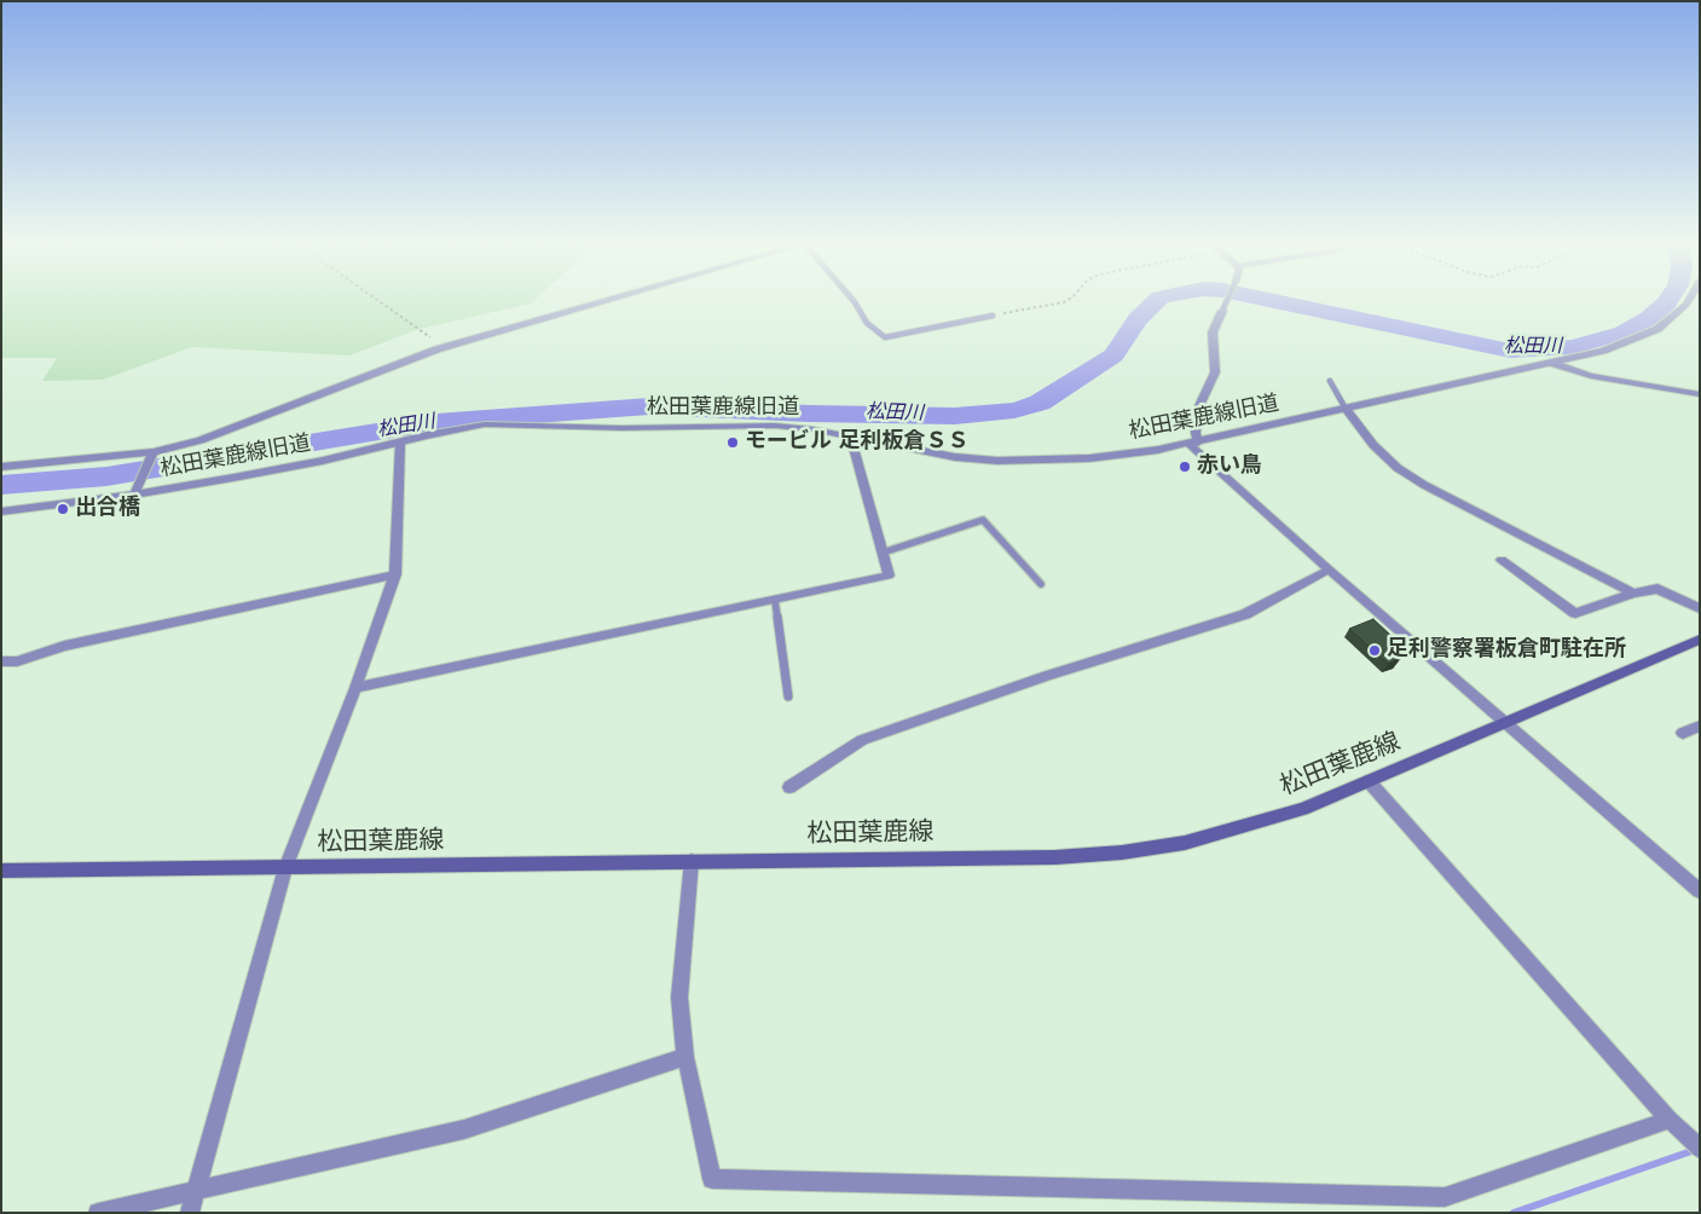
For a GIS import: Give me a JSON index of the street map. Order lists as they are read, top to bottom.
{
  "streets": {
    "main road": ["松田葉鹿線"],
    "street": ["松田葉鹿線旧道"]
  },
  "water": ["松田川"],
  "places": [
    "モービル 足利板倉ＳＳ",
    "赤い鳥",
    "出合橋",
    "足利警察署板倉町駐在所"
  ]
}
